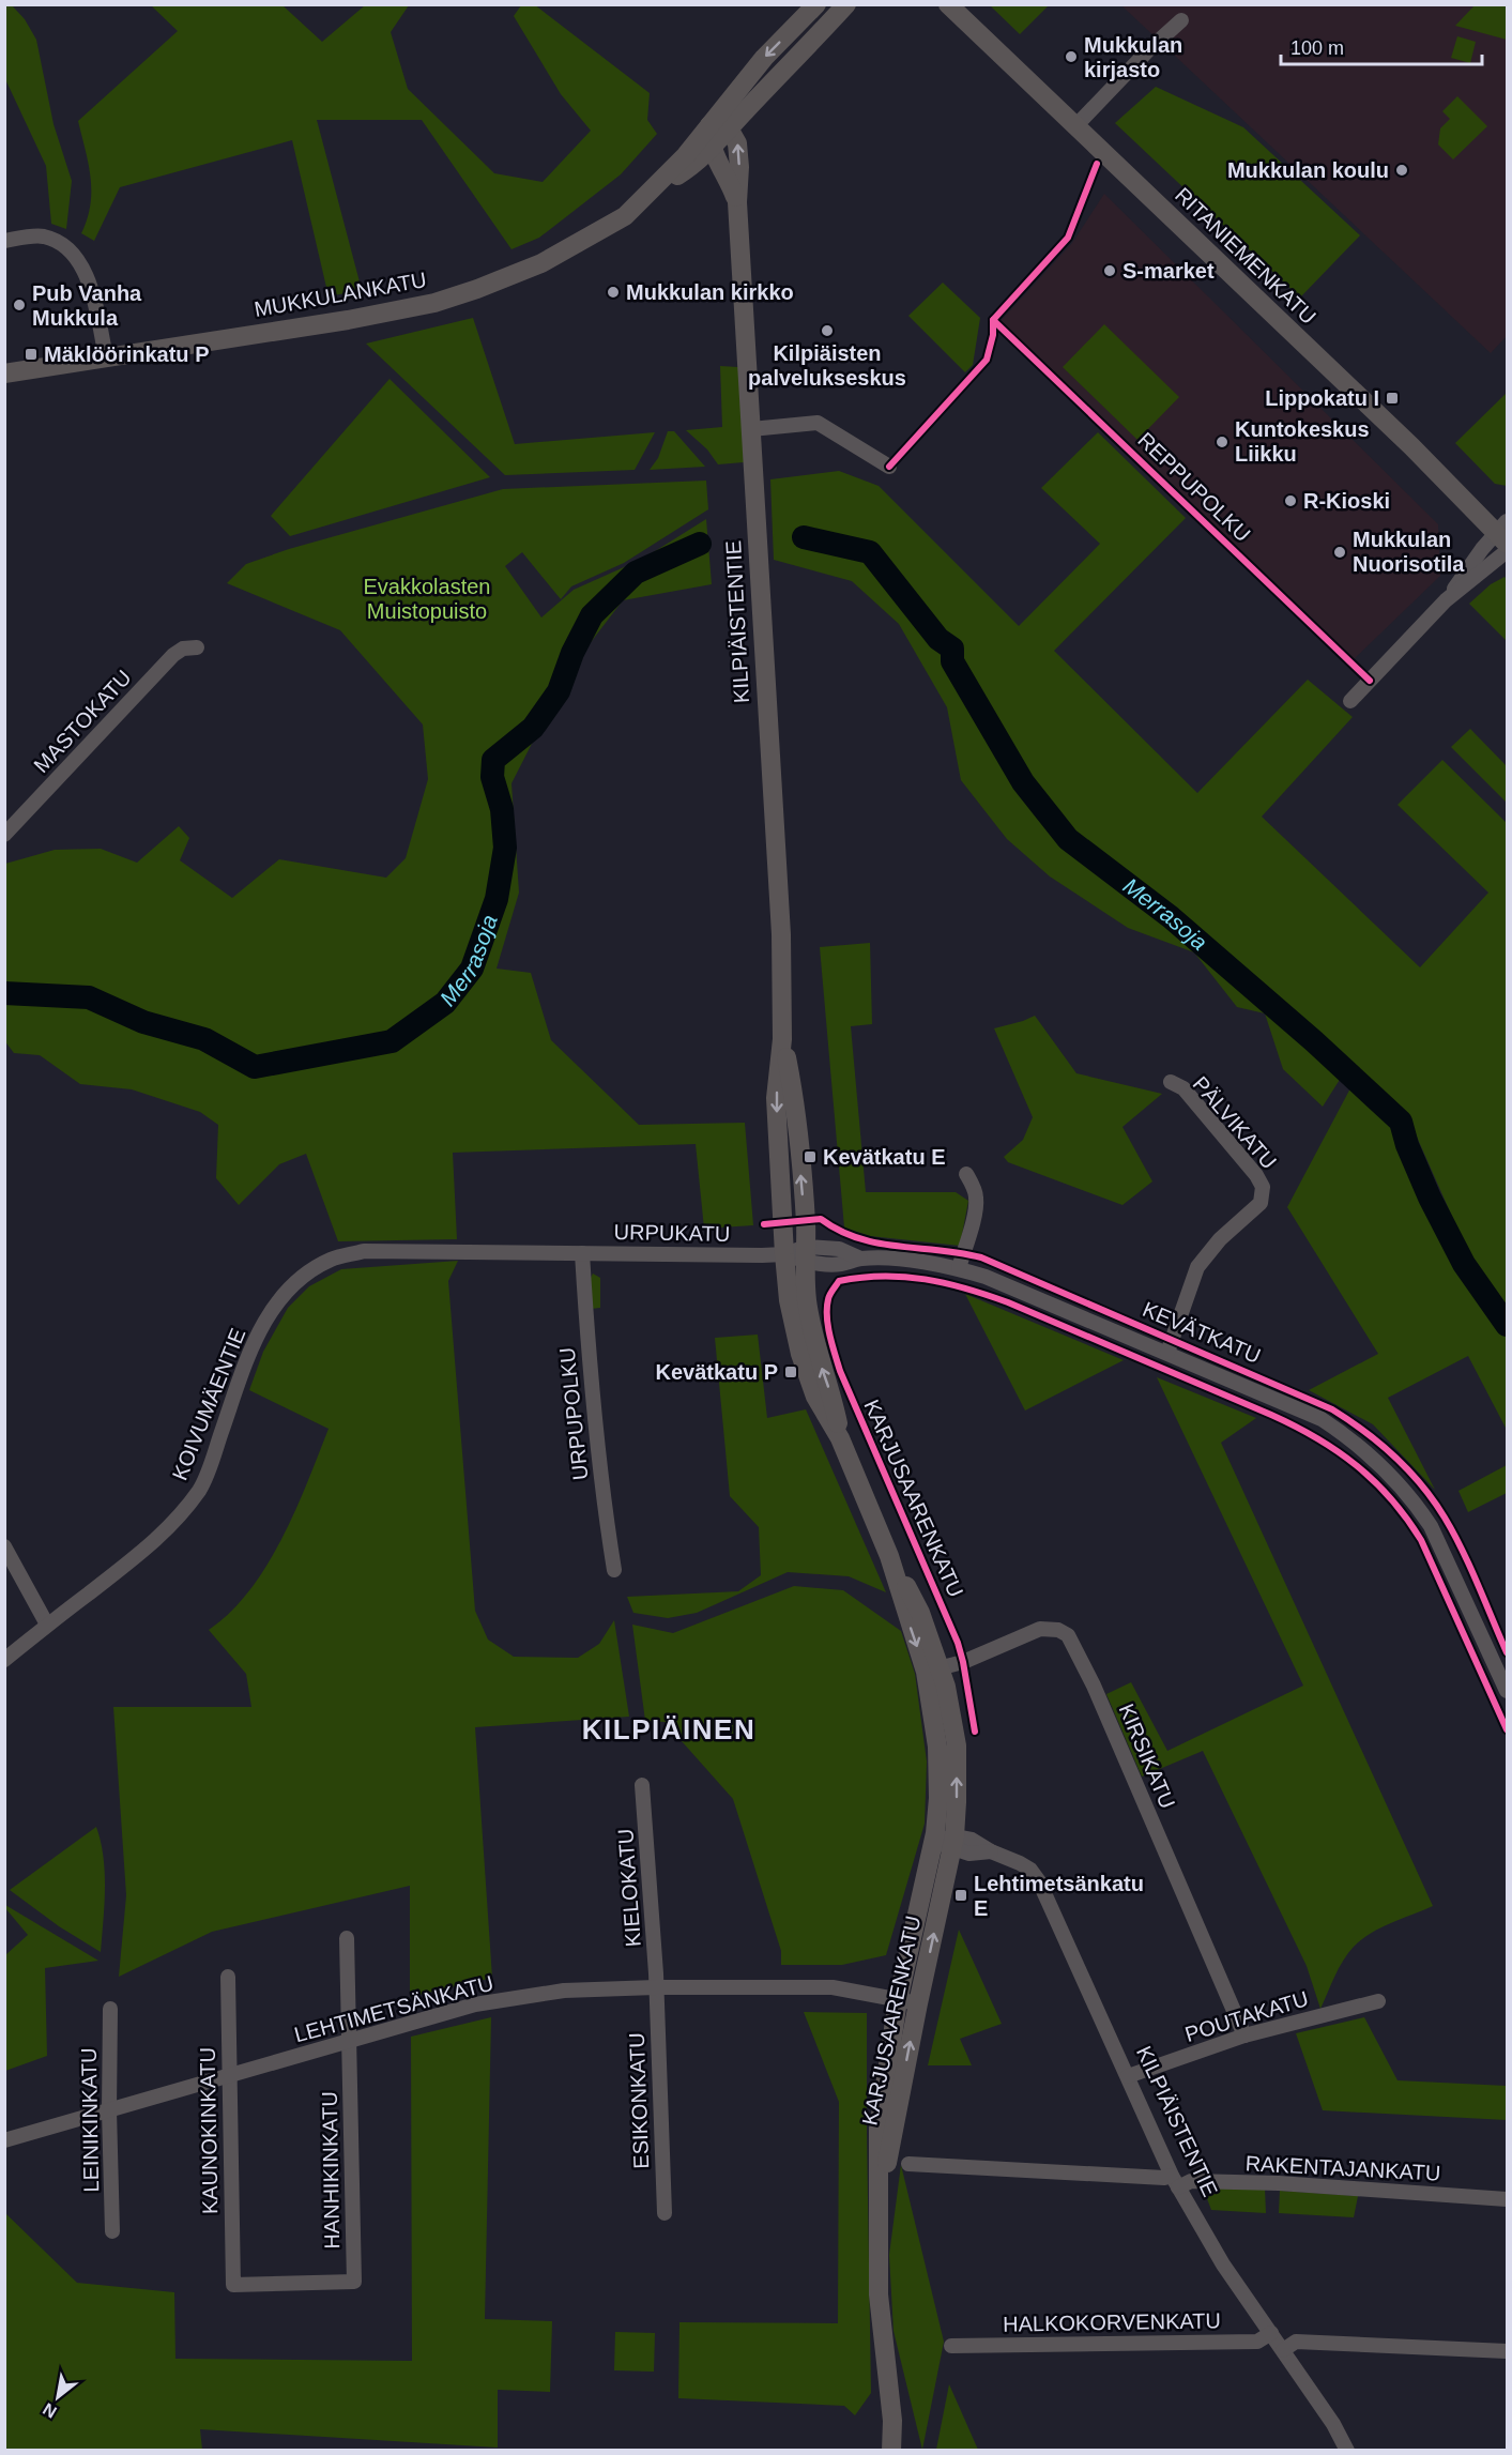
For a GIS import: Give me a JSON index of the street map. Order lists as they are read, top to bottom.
{
  "streets": {
    "street": [
      "RITANIEMENKATU",
      "MUKKULANKATU",
      "KILPIÄISTENTIE",
      "MASTOKATU",
      "PÄLVIKATU",
      "URPUKATU",
      "KEVÄTKATU",
      "KOIVUMÄENTIE",
      "URPUPOLKU",
      "KARJUSAARENKATU",
      "KIRSIKATU",
      "KIELOKATU",
      "LEHTIMETSÄNKATU",
      "POUTAKATU",
      "ESIKONKATU",
      "LEINIKINKATU",
      "KAUNOKINKATU",
      "RAKENTAJANKATU",
      "HANHIKINKATU",
      "HALKOKORVENKATU"
    ],
    "cycle path": ["REPPUPOLKU"]
  },
  "crossings": [
    ["MUKKULANKATU", "KILPIÄISTENTIE"],
    ["KILPIÄISTENTIE", "URPUKATU"],
    ["KILPIÄISTENTIE", "KEVÄTKATU"],
    ["KILPIÄISTENTIE", "KARJUSAARENKATU"],
    ["KILPIÄISTENTIE", "KIRSIKATU"],
    ["KILPIÄISTENTIE", "POUTAKATU"],
    ["KILPIÄISTENTIE", "RAKENTAJANKATU"],
    ["KILPIÄISTENTIE", "HALKOKORVENKATU"],
    ["PÄLVIKATU", "KEVÄTKATU"],
    ["URPUKATU", "KEVÄTKATU"],
    ["URPUKATU", "KOIVUMÄENTIE"],
    ["URPUKATU", "URPUPOLKU"],
    ["KARJUSAARENKATU", "LEHTIMETSÄNKATU"],
    ["KIRSIKATU", "POUTAKATU"],
    ["KIELOKATU", "LEHTIMETSÄNKATU"],
    ["KIELOKATU", "ESIKONKATU"],
    ["LEHTIMETSÄNKATU", "ESIKONKATU"],
    ["LEHTIMETSÄNKATU", "LEINIKINKATU"],
    ["LEHTIMETSÄNKATU", "KAUNOKINKATU"],
    ["LEHTIMETSÄNKATU", "HANHIKINKATU"],
    ["KAUNOKINKATU", "HANHIKINKATU"]
  ],
  "districts": ["KILPIÄINEN"],
  "water": ["Merrasoja"],
  "parks": ["Evakkolasten Muistopuisto"],
  "places": {
    "other": [
      "Mukkulan kirjasto",
      "Mukkulan koulu",
      "S-market",
      "Mukkulan kirkko",
      "Pub Vanha Mukkula",
      "Kilpiäisten palvelukseskus",
      "Kuntokeskus Liikku",
      "R-Kioski",
      "Mukkulan Nuorisotila"
    ],
    "transit": [
      "Mäklöörinkatu P",
      "Lippokatu I",
      "Kevätkatu E",
      "Kevätkatu P",
      "Lehtimetsänkatu E"
    ]
  },
  "scale_bar": "100 m",
  "north": "bottom left"
}
